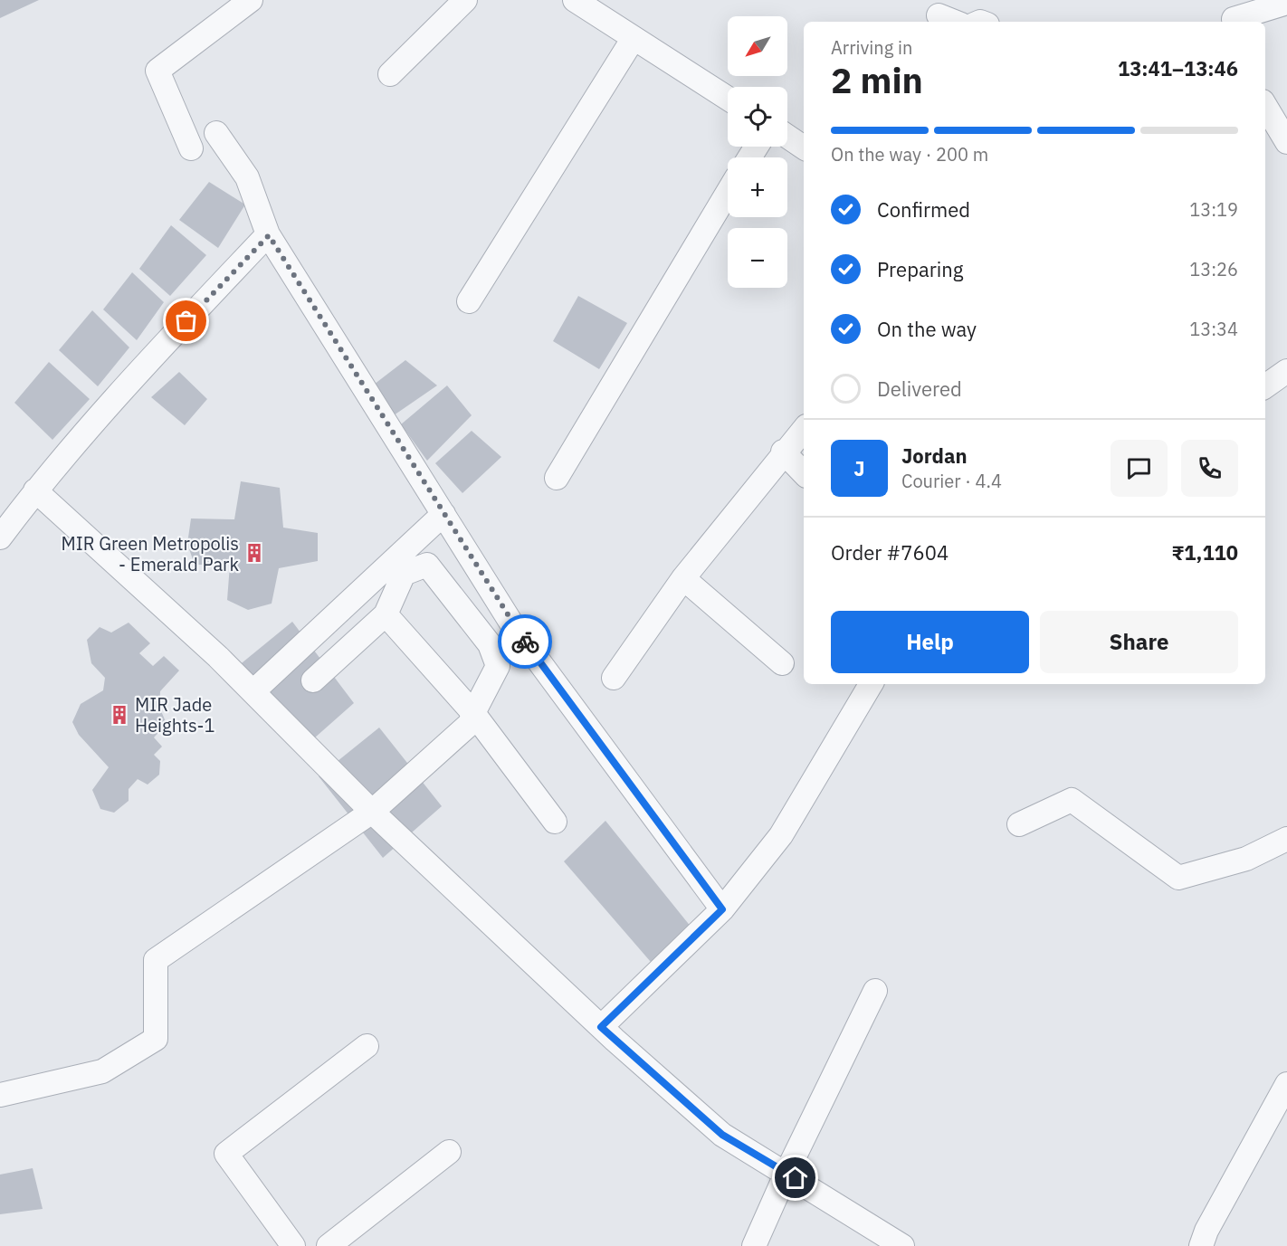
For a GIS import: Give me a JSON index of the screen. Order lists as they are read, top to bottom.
{
  "places": {
    "building": ["MIR Green Metropolis - Emerald Park", "MIR Jade Heights-1"]
  },
  "north": "bottom left",
  "page": {
    "map_buttons": ["+", "−"],
    "heading": ["2 min", "Arriving in", "13:41–13:46"],
    "panel": [
      "Jordan",
      "Courier · 4.4",
      "Order #7604",
      "₹1,110"
    ],
    "bar": "On the way · 200 m",
    "list": [
      ["Confirmed", "13:19"],
      ["Preparing", "13:26"],
      ["On the way", "13:34"],
      "Delivered"
    ],
    "round": "J",
    "buttons": ["Help", "Share"]
  }
}
